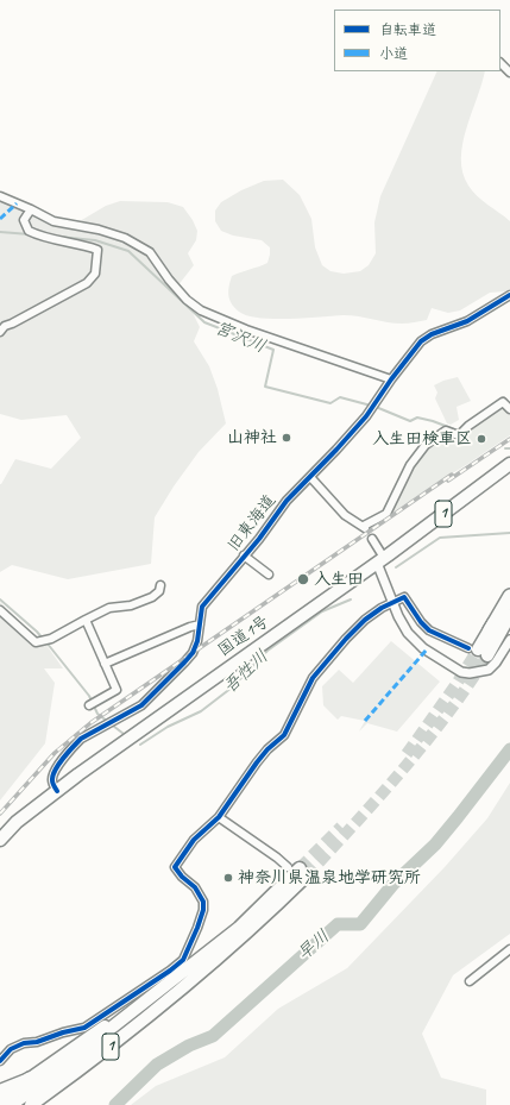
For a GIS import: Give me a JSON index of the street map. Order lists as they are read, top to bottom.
{
  "streets": {
    "highway": ["1", "国道1号"],
    "street": ["旧東海道"]
  },
  "crossings": [
    ["旧東海道", "国道1号"]
  ],
  "water": ["宮沢川", "吾性川", "早川"],
  "places": [
    "山神社",
    "入生田検車区",
    "入生田",
    "神奈川県温泉地学研究所"
  ],
  "legend": ["自転車道", "小道"]
}
